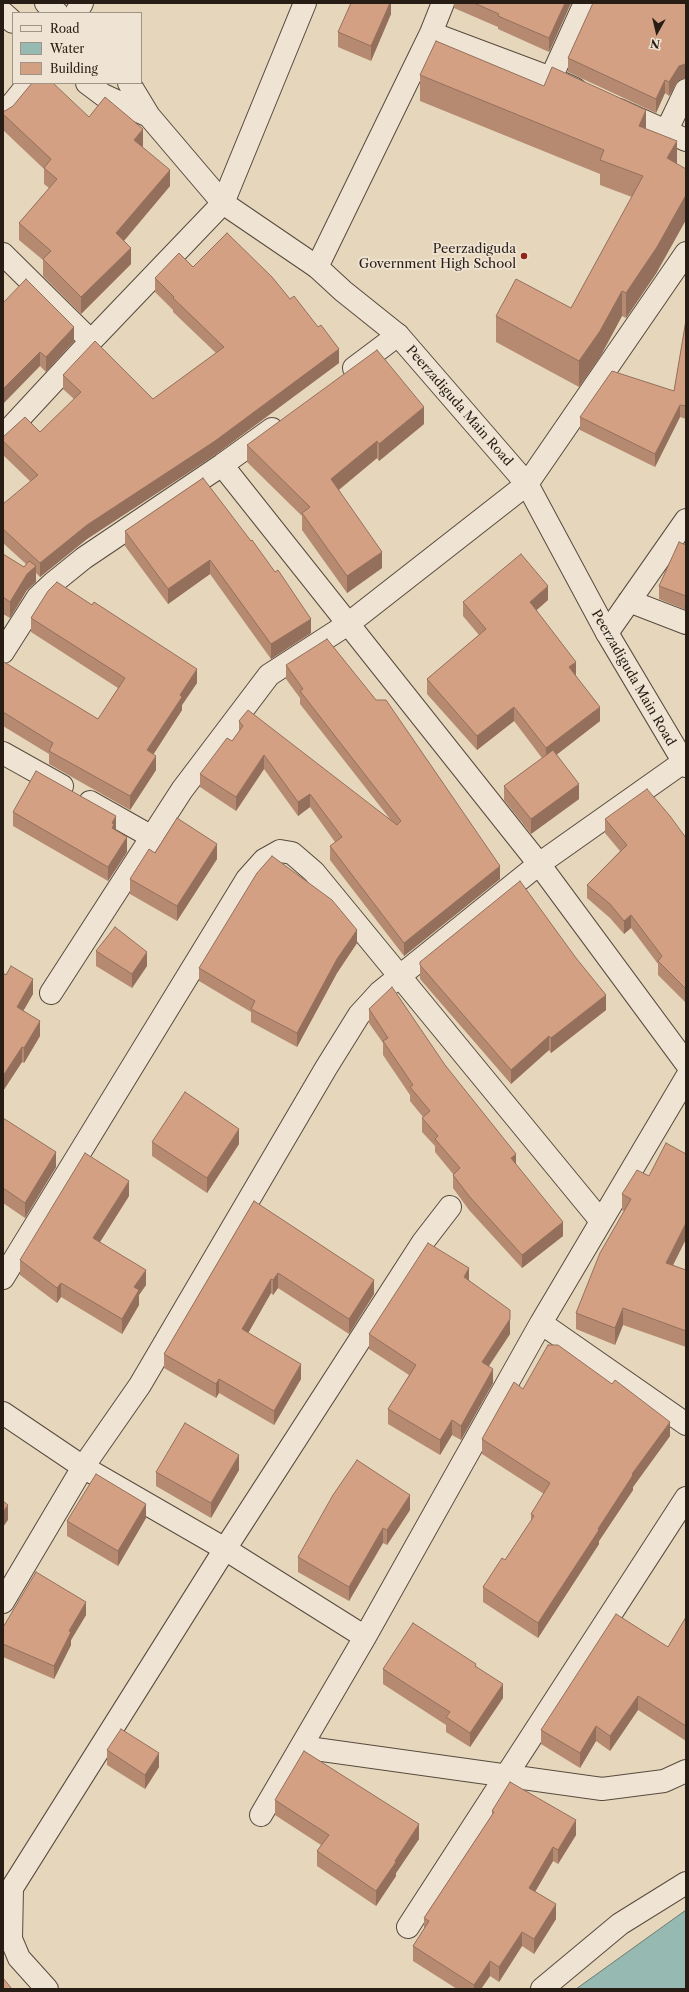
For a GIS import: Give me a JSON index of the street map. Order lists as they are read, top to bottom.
{
  "streets": {
    "street": ["Peerzadiguda Main Road"]
  },
  "places": ["Peerzadiguda Government High School"],
  "legend": ["Road", "Water", "Building"],
  "north": "bottom"
}
